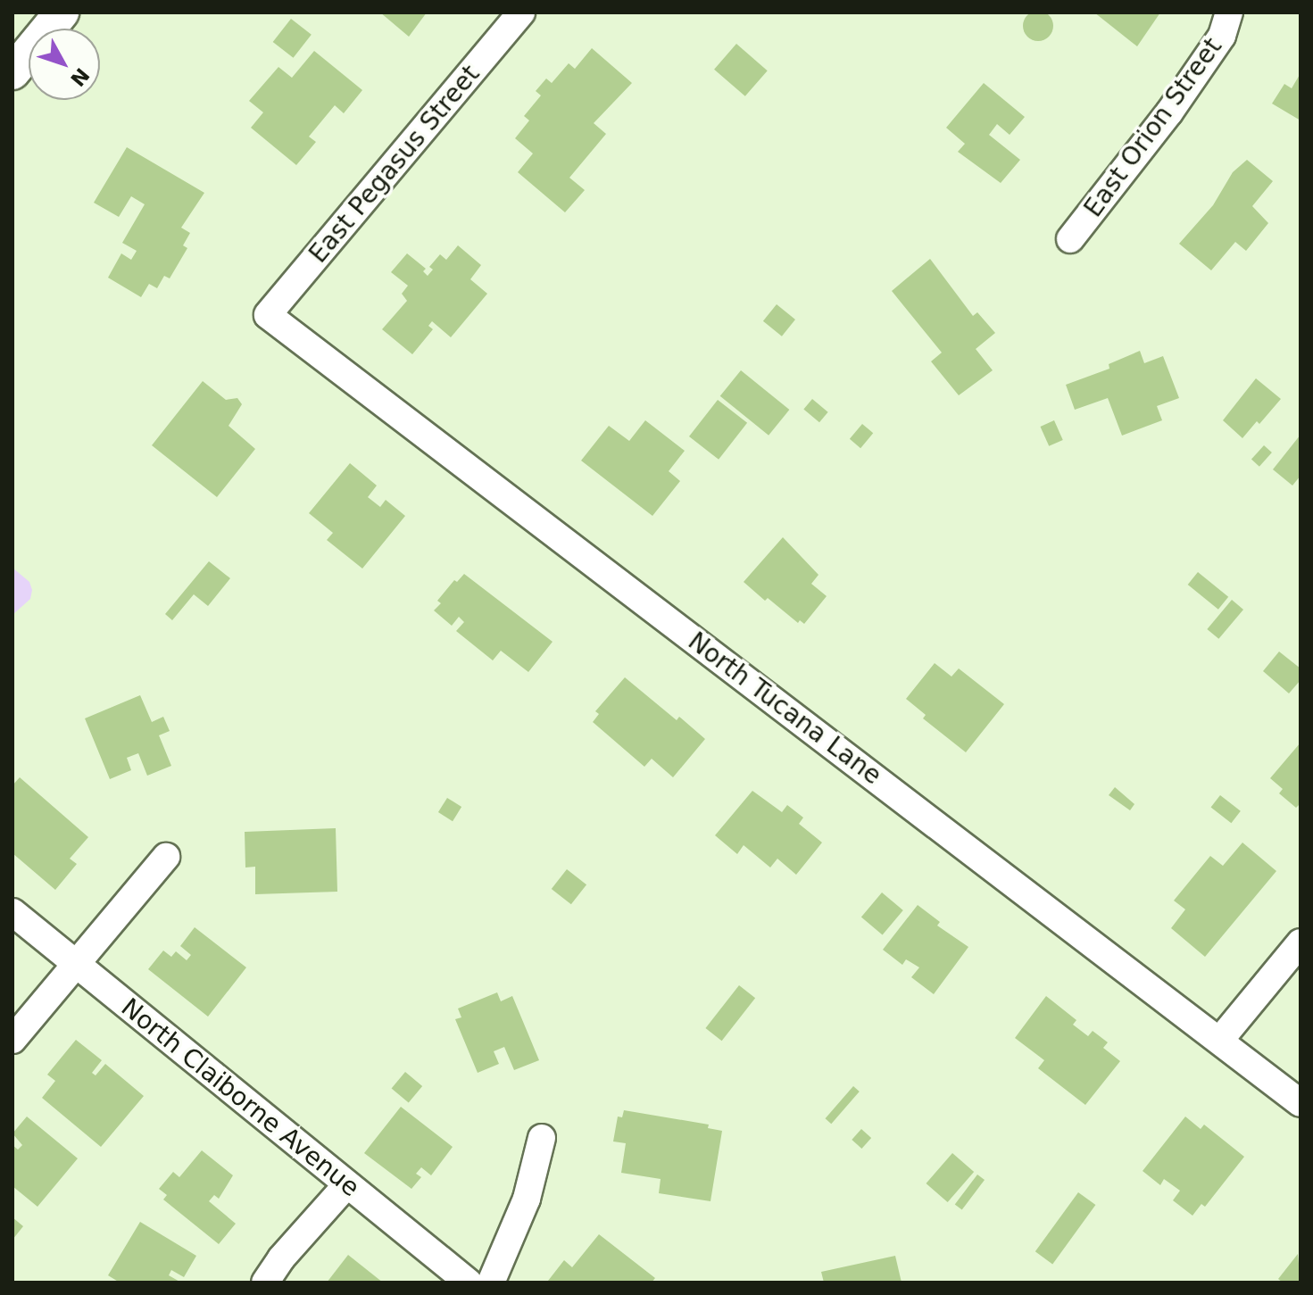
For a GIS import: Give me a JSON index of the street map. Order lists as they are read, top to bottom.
{
  "streets": {
    "street": [
      "East Orion Street",
      "East Pegasus Street",
      "North Tucana Lane",
      "North Claiborne Avenue"
    ]
  },
  "crossings": [
    ["East Pegasus Street", "North Tucana Lane"]
  ],
  "north": "bottom right"
}
